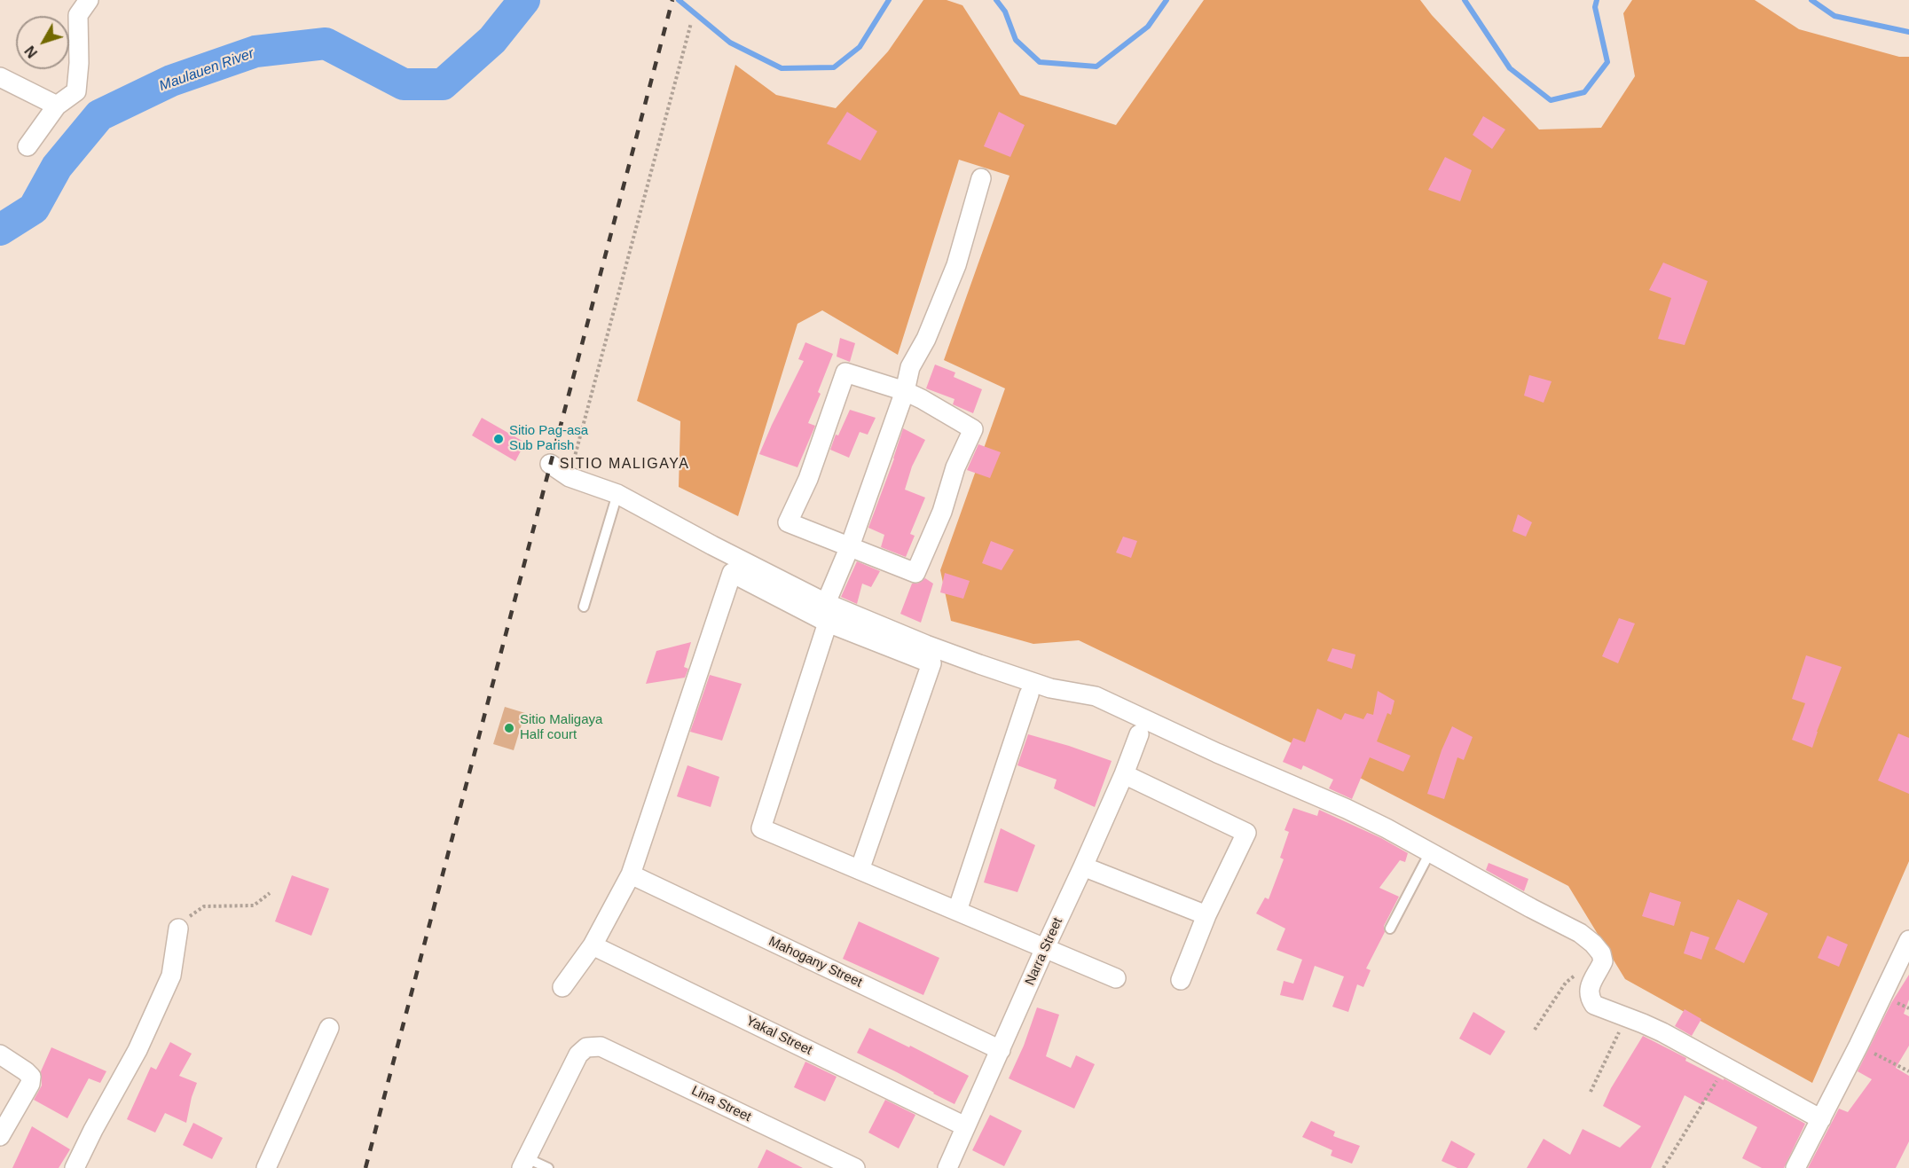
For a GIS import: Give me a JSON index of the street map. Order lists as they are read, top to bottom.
{
  "streets": {
    "street": [
      "Narra Street",
      "Mahogany Street",
      "Yakal Street",
      "Lina Street"
    ]
  },
  "crossings": [
    ["Narra Street", "Mahogany Street"],
    ["Narra Street", "Yakal Street"]
  ],
  "districts": ["SITIO MALIGAYA"],
  "water": ["Maulauen River"],
  "places": ["Sitio Pag-asa Sub Parish", "Sitio Maligaya Half court"],
  "north": "bottom left"
}
